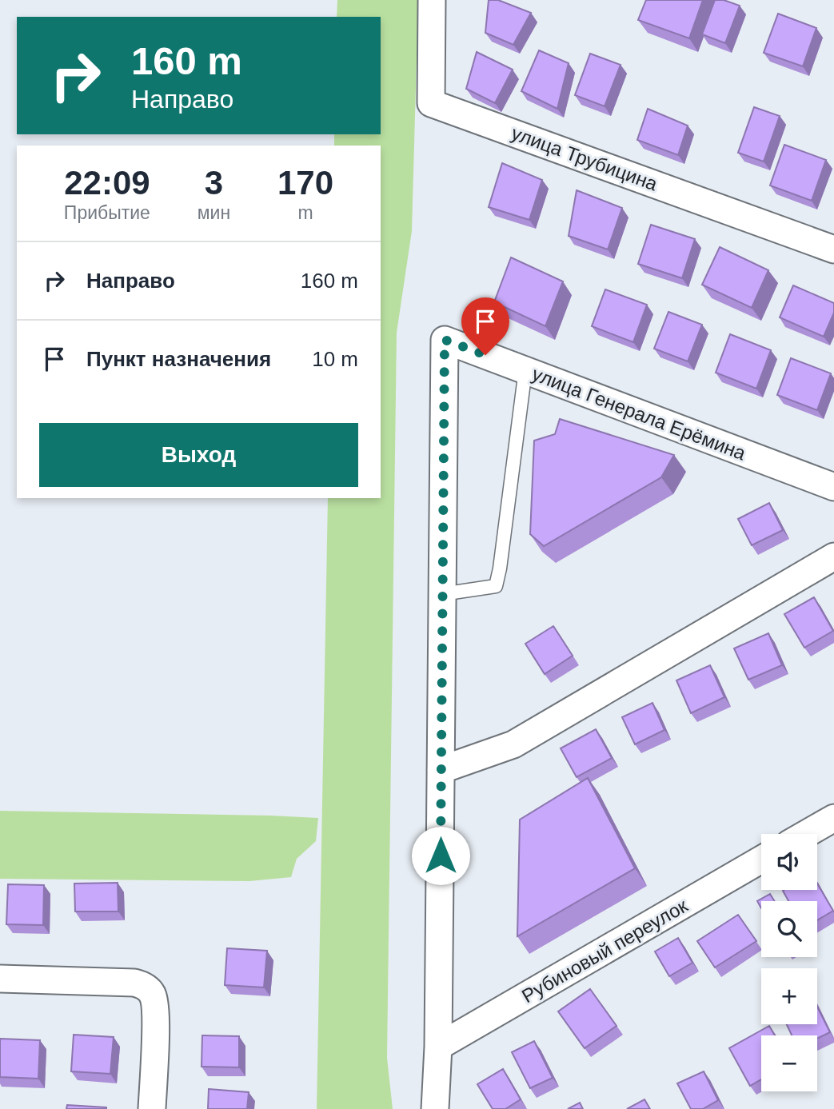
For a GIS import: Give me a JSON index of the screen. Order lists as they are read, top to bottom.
{
  "streets": {
    "street": ["улица Трубицина", "улица Генерала Ерёмина", "Рубиновый переулок"]
  },
  "page": {
    "turn": ["160 m", "Направо"],
    "eta": [
      "22:09",
      "Прибытие",
      "3",
      "мин",
      "170",
      "m"
    ],
    "list": [
      {
        "name": "Направо",
        "value": "160 m"
      },
      {
        "name": "Пункт назначения",
        "value": "10 m"
      }
    ],
    "buttons": "Выход",
    "map_buttons": ["+", "−"]
  }
}
